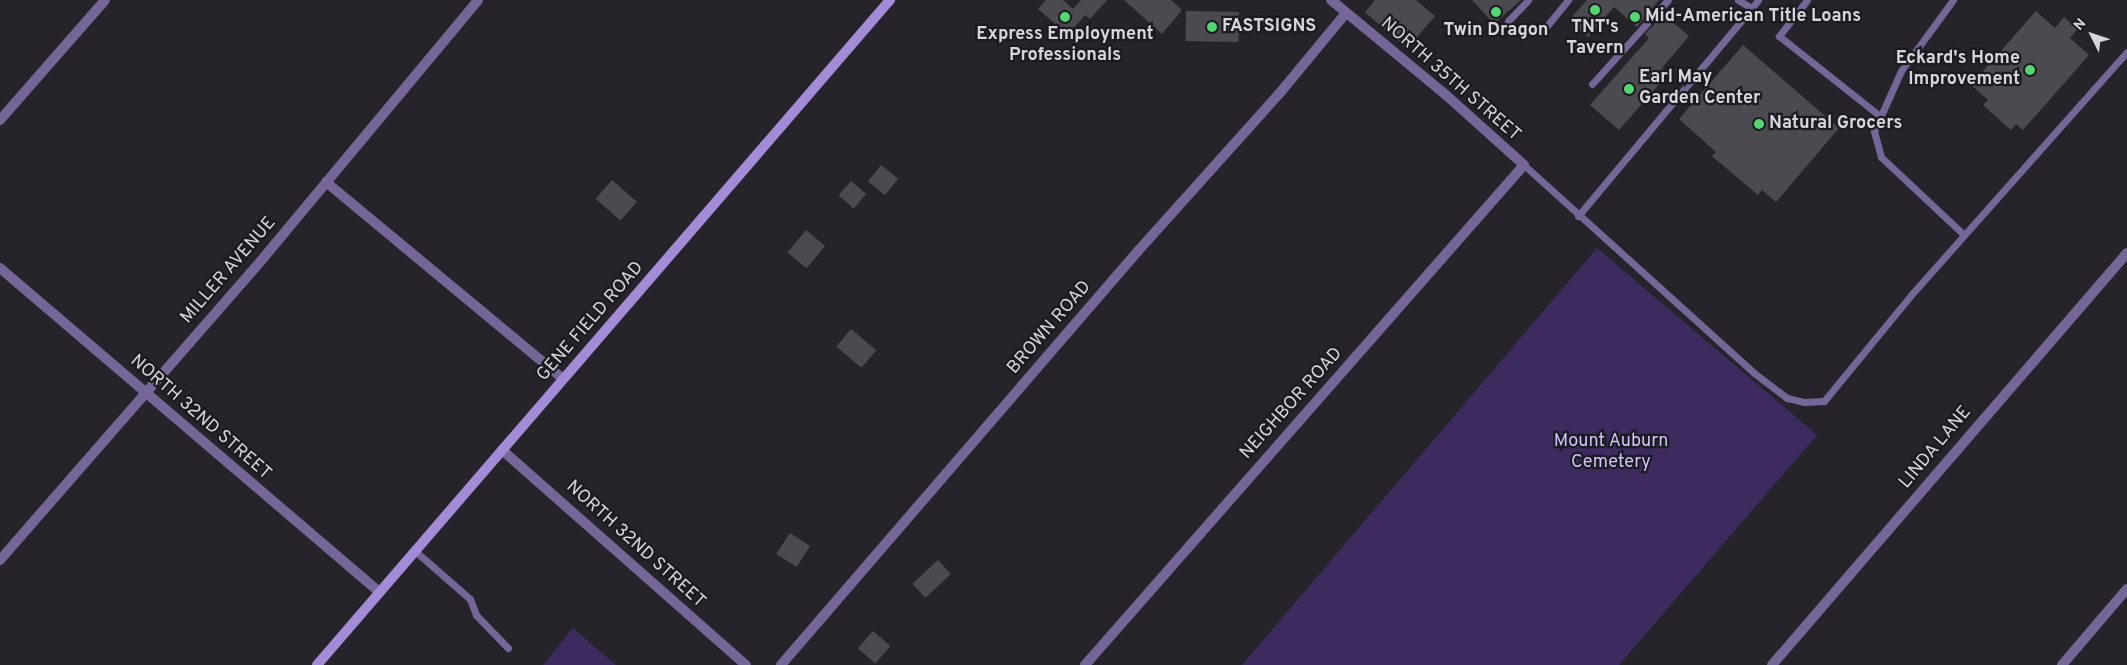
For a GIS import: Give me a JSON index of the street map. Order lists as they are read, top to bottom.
{
  "streets": {
    "street": [
      "NORTH 35TH STREET",
      "MILLER AVENUE",
      "GENE FIELD ROAD",
      "BROWN ROAD",
      "NEIGHBOR ROAD",
      "NORTH 32ND STREET",
      "LINDA LANE"
    ]
  },
  "crossings": [
    ["NORTH 35TH STREET", "BROWN ROAD"],
    ["NORTH 35TH STREET", "NEIGHBOR ROAD"],
    ["MILLER AVENUE", "NORTH 32ND STREET"],
    ["GENE FIELD ROAD", "NORTH 32ND STREET"]
  ],
  "parks": ["Mount Auburn Cemetery"],
  "places": [
    "TNT's Tavern",
    "Twin Dragon",
    "Express Employment Professionals",
    "Mid-American Title Loans",
    "FASTSIGNS",
    "Eckard's Home Improvement",
    "Earl May Garden Center",
    "Natural Grocers"
  ],
  "north": "top left"
}
